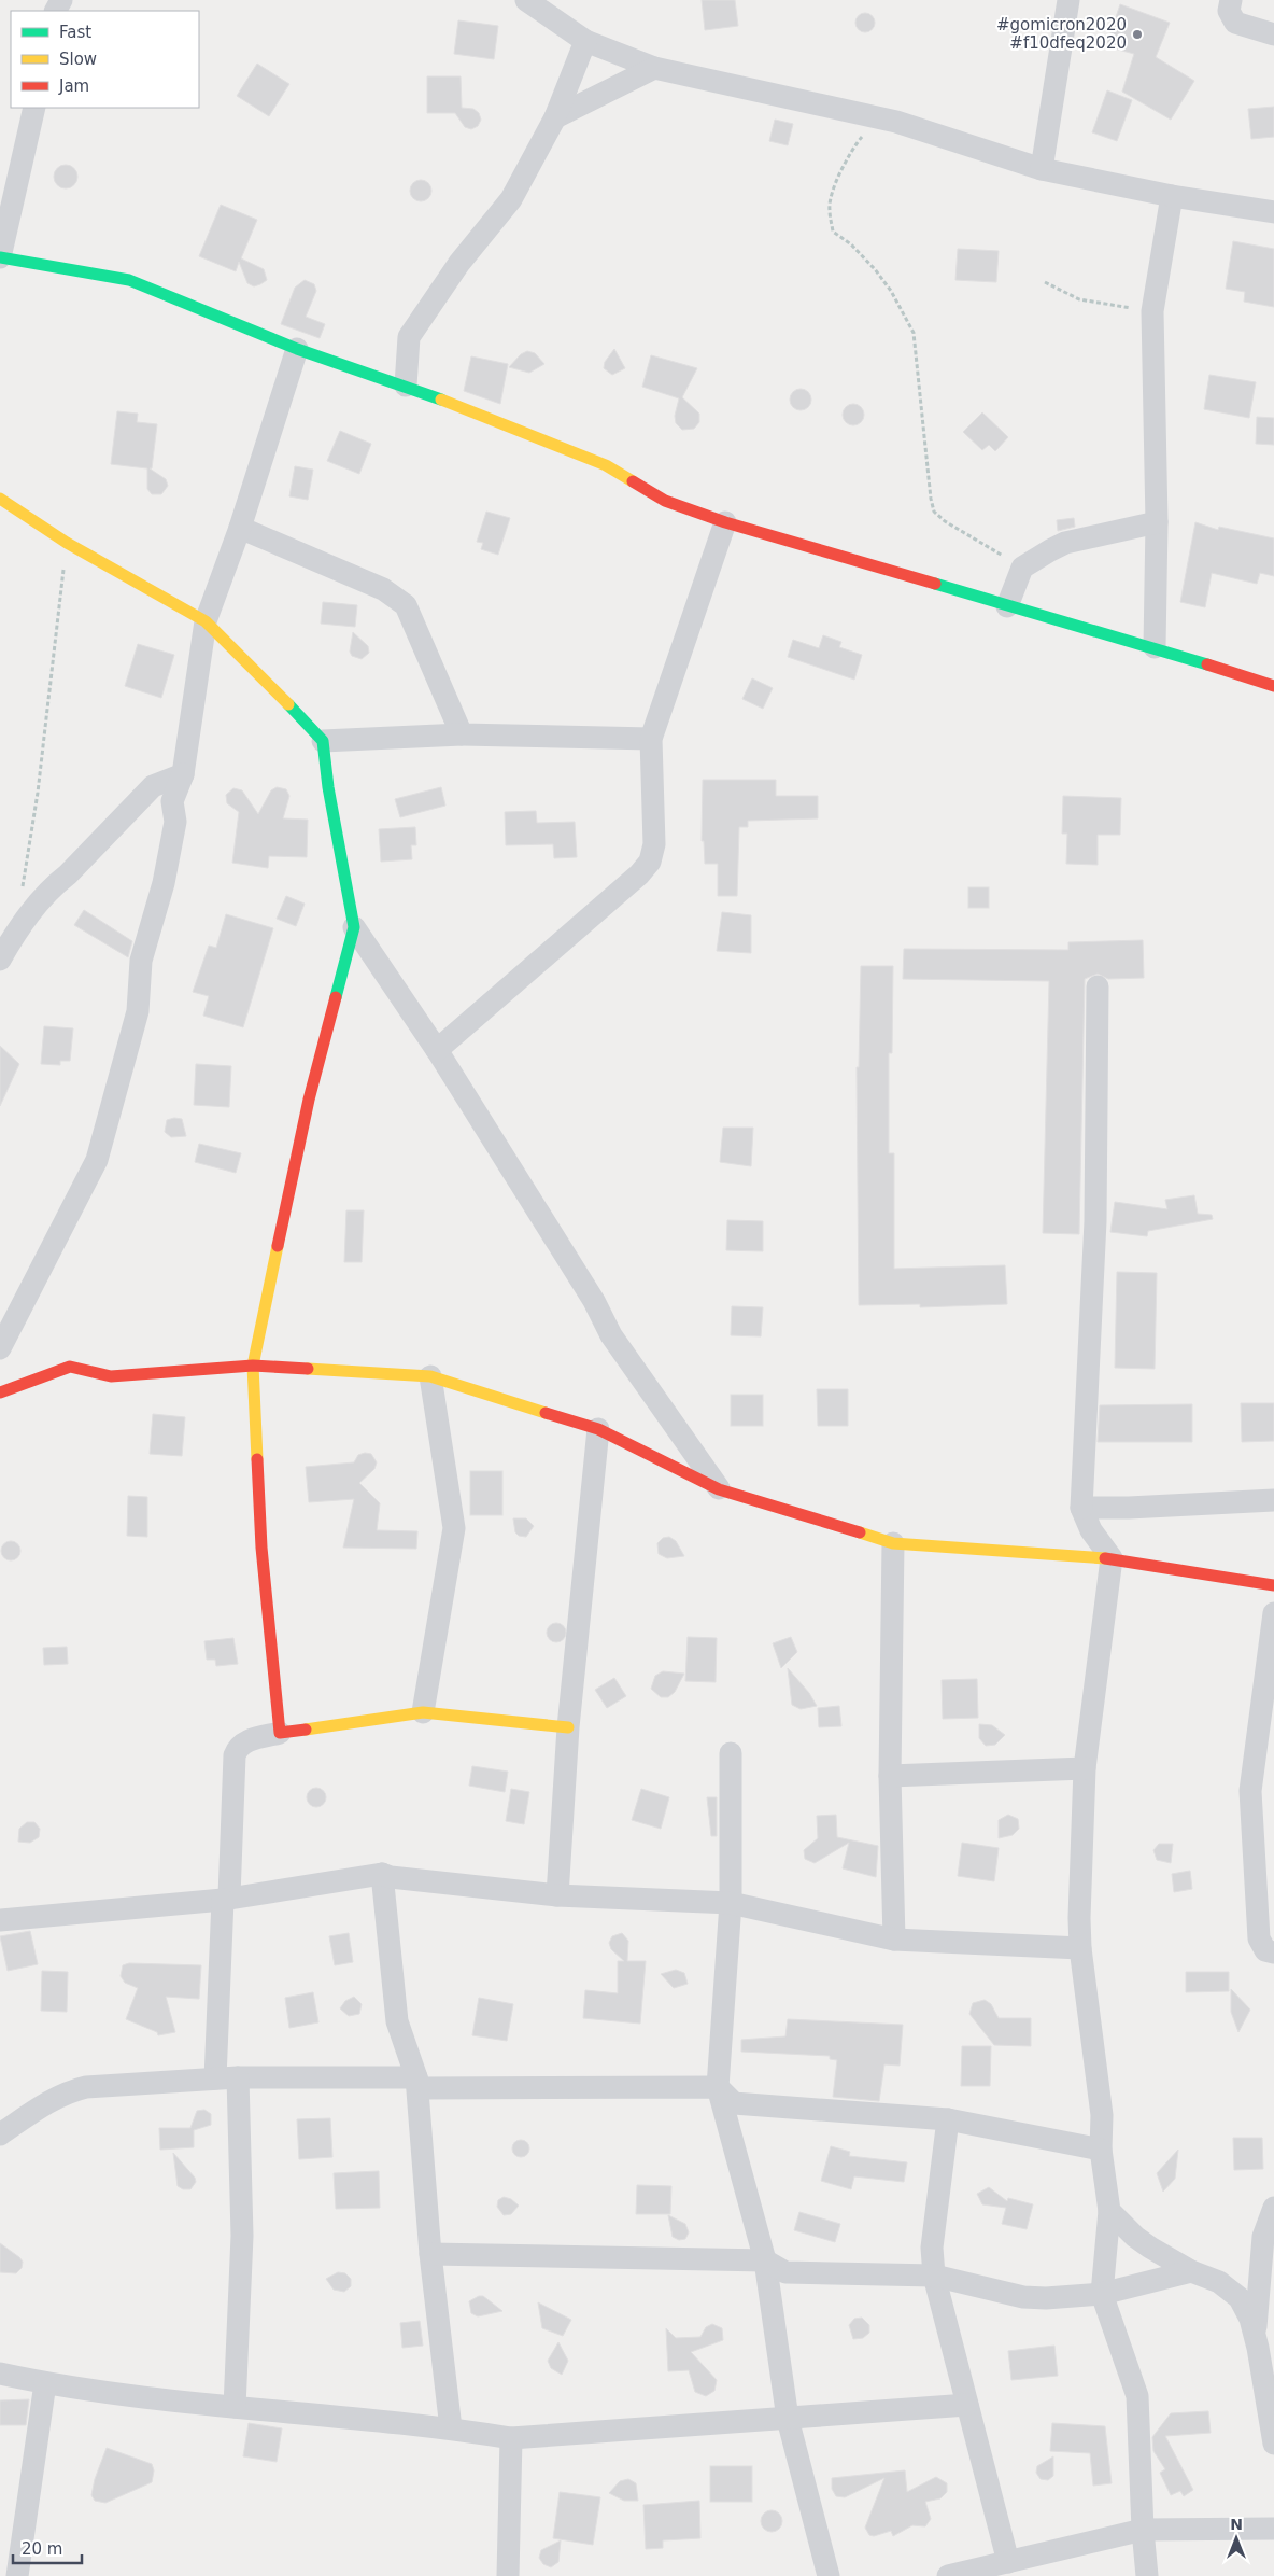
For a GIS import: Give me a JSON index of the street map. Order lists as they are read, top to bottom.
{
  "places": ["#gomicron2020 #f10dfeq2020"],
  "legend": ["Fast", "Slow", "Jam"],
  "scale_bar": "20 m",
  "north": "top"
}
